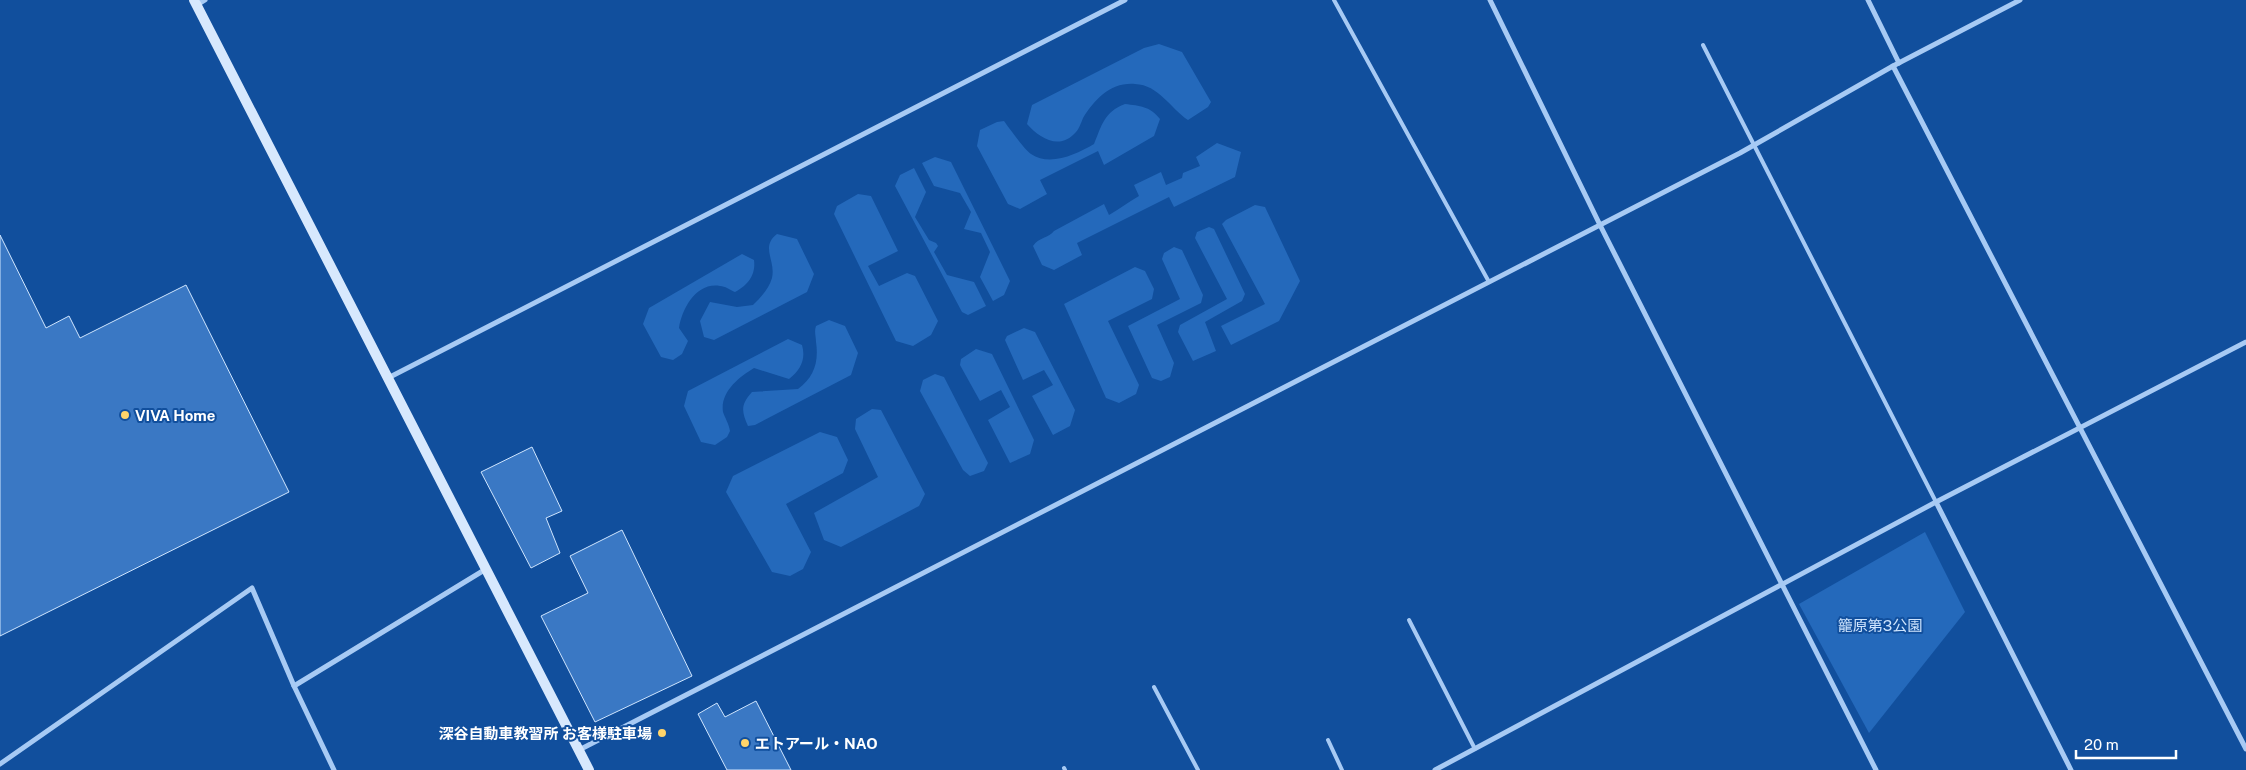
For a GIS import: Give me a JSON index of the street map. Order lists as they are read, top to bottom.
{
  "parks": ["籠原第3公園"],
  "places": ["VIVA Home", "深谷自動車教習所 お客様駐車場", "エトアール・NAO"],
  "scale_bar": "20 m"
}
